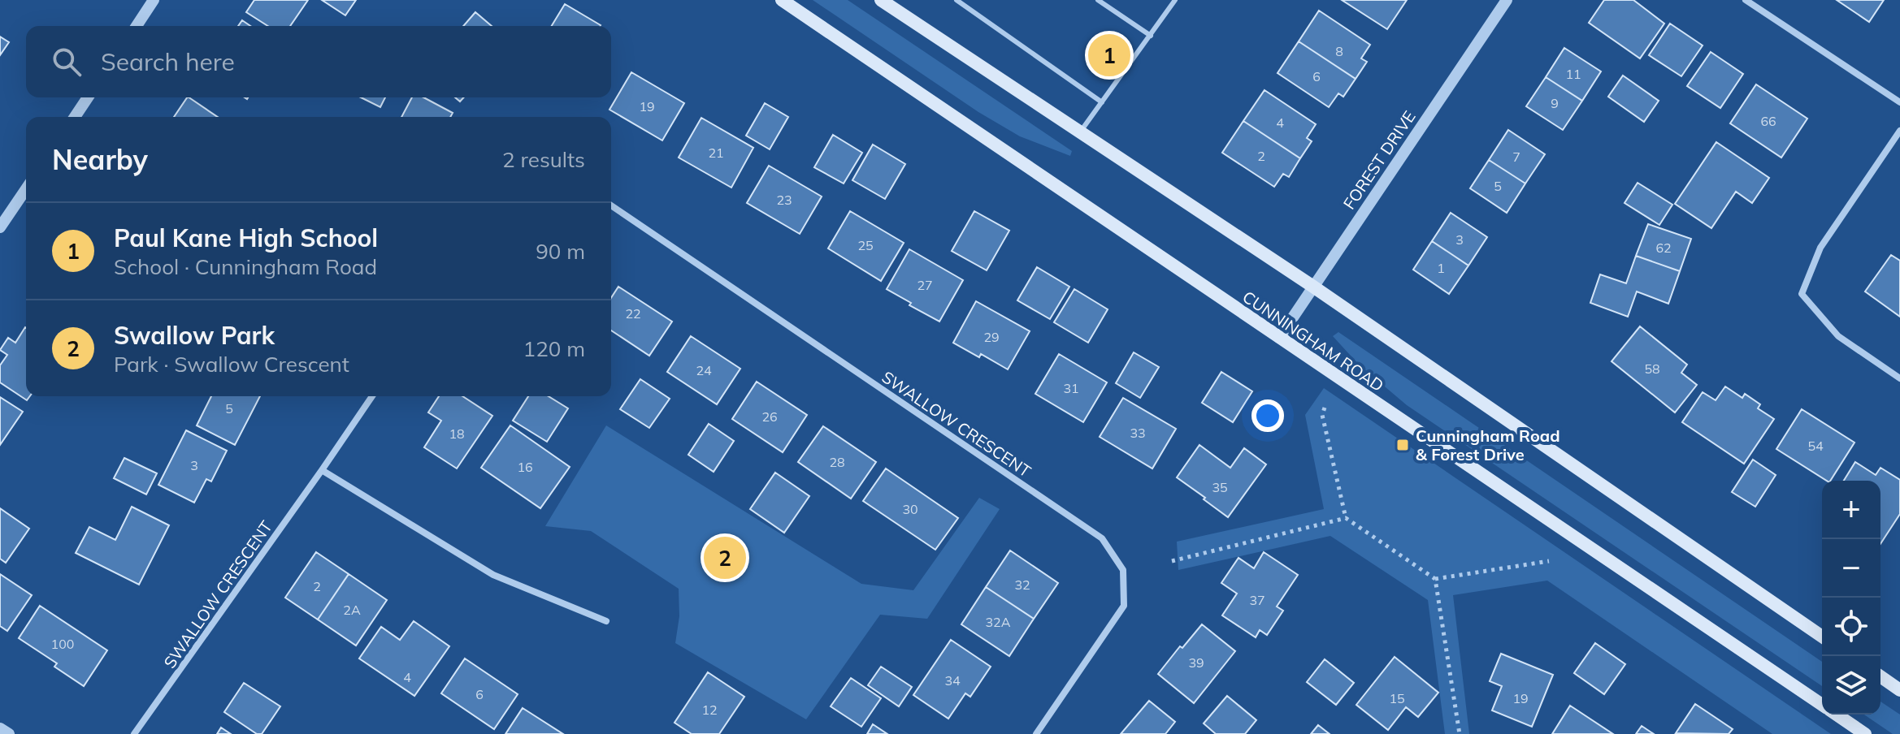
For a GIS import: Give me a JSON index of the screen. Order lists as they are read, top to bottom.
{
  "streets": {
    "main road": ["CUNNINGHAM ROAD"],
    "street": ["FOREST DRIVE", "SWALLOW CRESCENT"]
  },
  "crossings": [
    ["FOREST DRIVE", "CUNNINGHAM ROAD"]
  ],
  "places": {
    "transit": ["Cunningham Road & Forest Drive"]
  },
  "house_numbers": [
    "8",
    "11",
    "6",
    "9",
    "19",
    "66",
    "4",
    "21",
    "2",
    "7",
    "5",
    "23",
    "3",
    "25",
    "62",
    "1",
    "27",
    "22",
    "29",
    "58",
    "24",
    "31",
    "5",
    "26",
    "33",
    "18",
    "54",
    "28",
    "3",
    "16",
    "35",
    "30",
    "32",
    "2",
    "37",
    "2A",
    "32A",
    "100",
    "39",
    "4",
    "34",
    "6",
    "15",
    "19",
    "12"
  ],
  "page": {
    "search": "Search here",
    "pins": ["1", "2"],
    "heading": ["Nearby", "2 results"],
    "list": [
      {
        "mark": "1",
        "name": "Paul Kane High School",
        "note": "School · Cunningham Road",
        "value": "90 m"
      },
      {
        "mark": "2",
        "name": "Swallow Park",
        "note": "Park · Swallow Crescent",
        "value": "120 m"
      }
    ],
    "map_buttons": ["+", "−"]
  }
}
